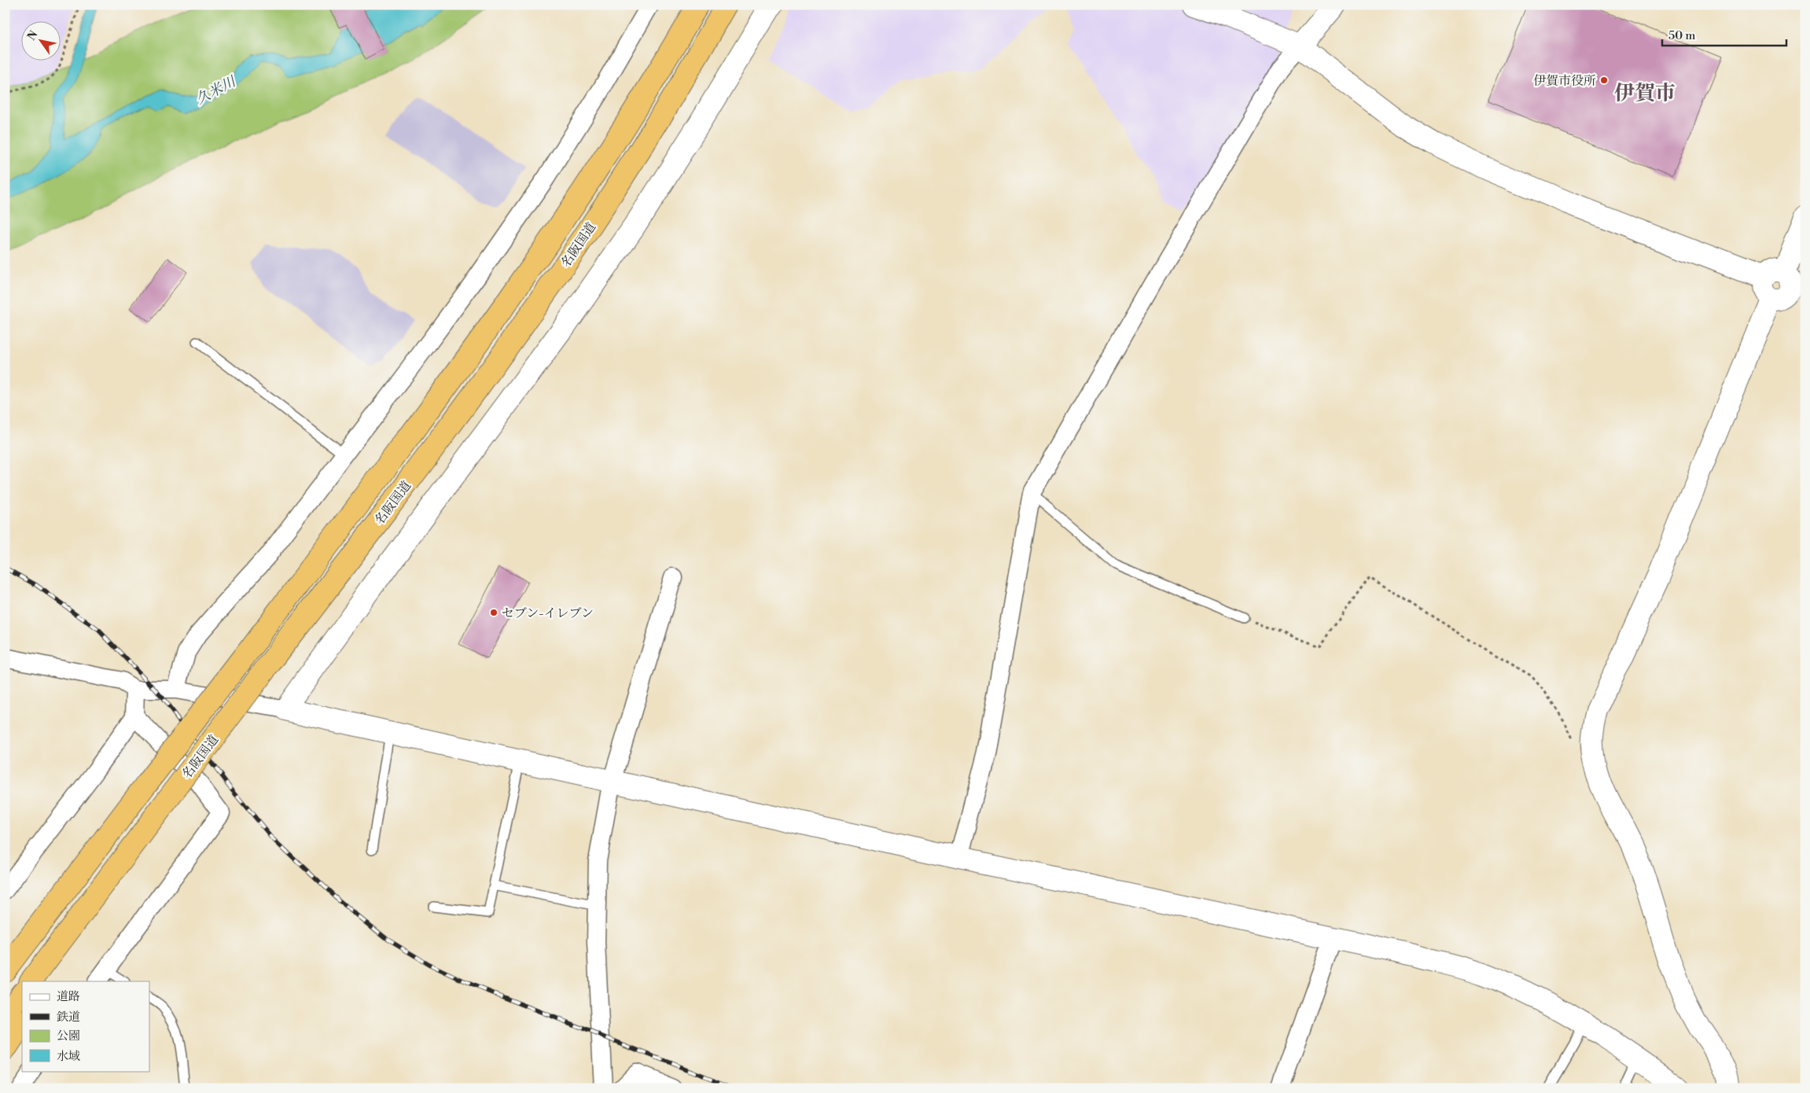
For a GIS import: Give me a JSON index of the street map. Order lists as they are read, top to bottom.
{
  "streets": {
    "highway": ["名阪国道"]
  },
  "districts": ["伊賀市"],
  "water": ["久米川"],
  "places": ["伊賀市役所", "セブン-イレブン"],
  "legend": [
    "道路",
    "鉄道",
    "公園",
    "水域"
  ],
  "scale_bar": "50 m",
  "north": "top left"
}
